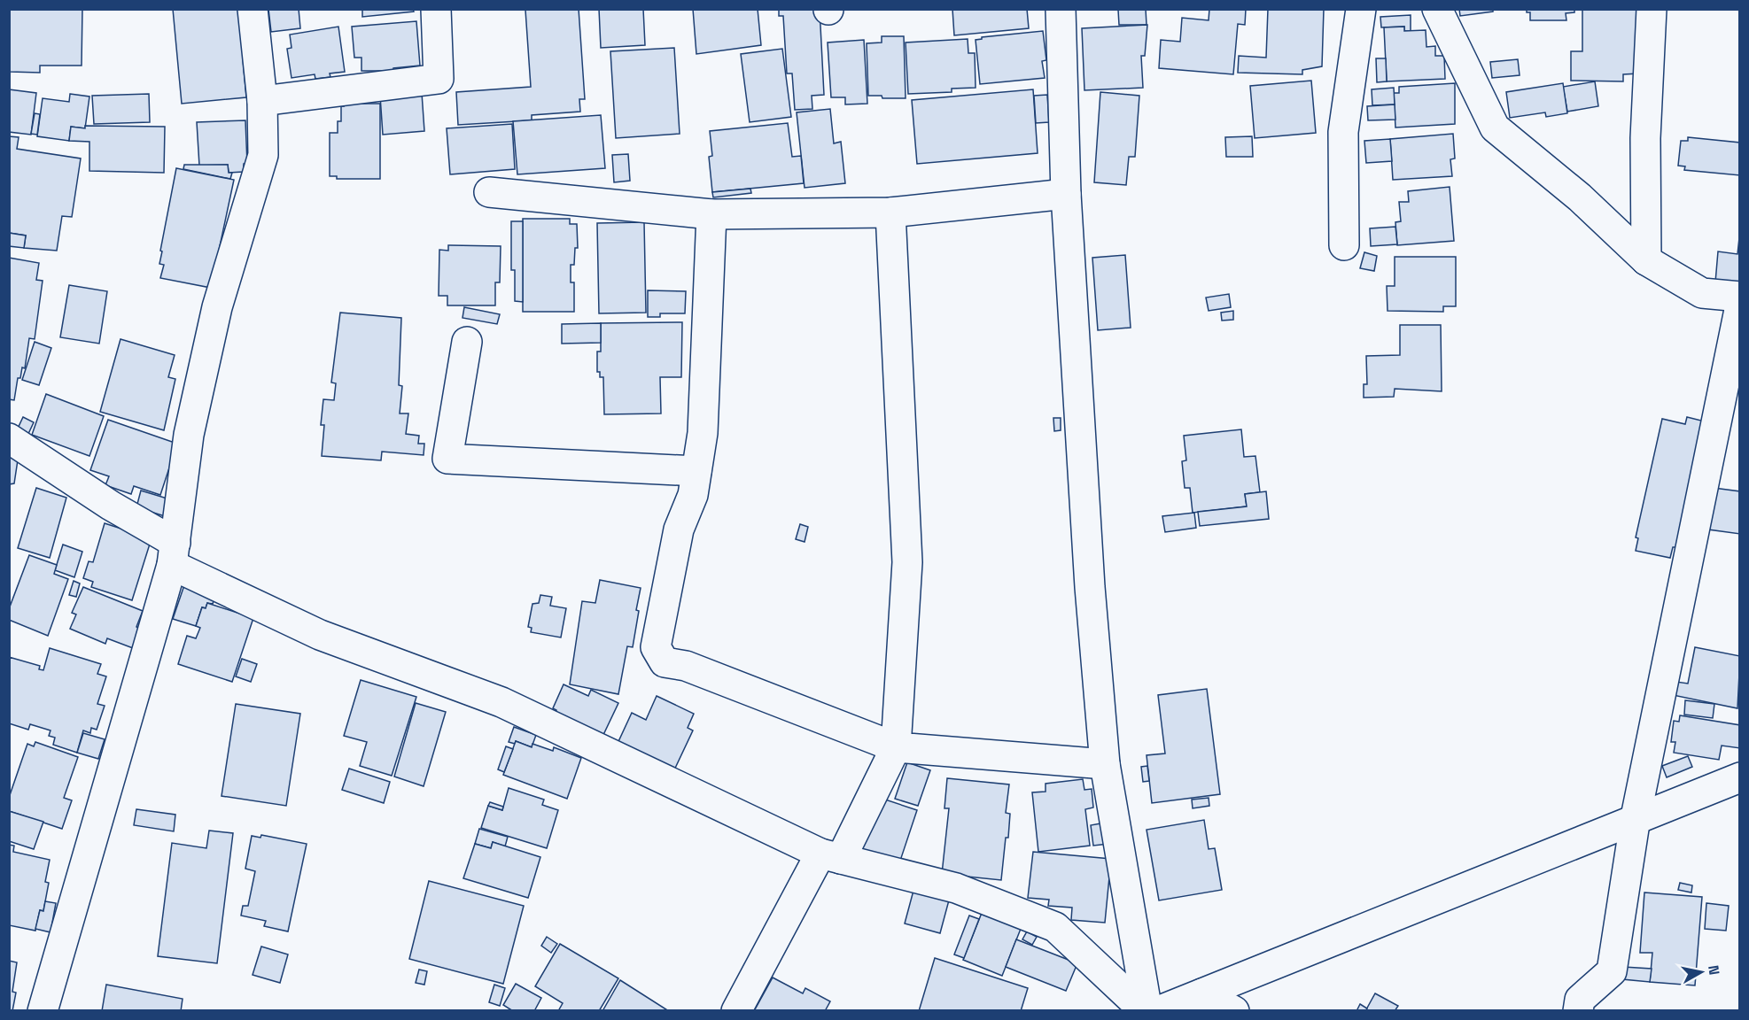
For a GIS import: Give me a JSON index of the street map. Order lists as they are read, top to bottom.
{
  "north": "right"
}
